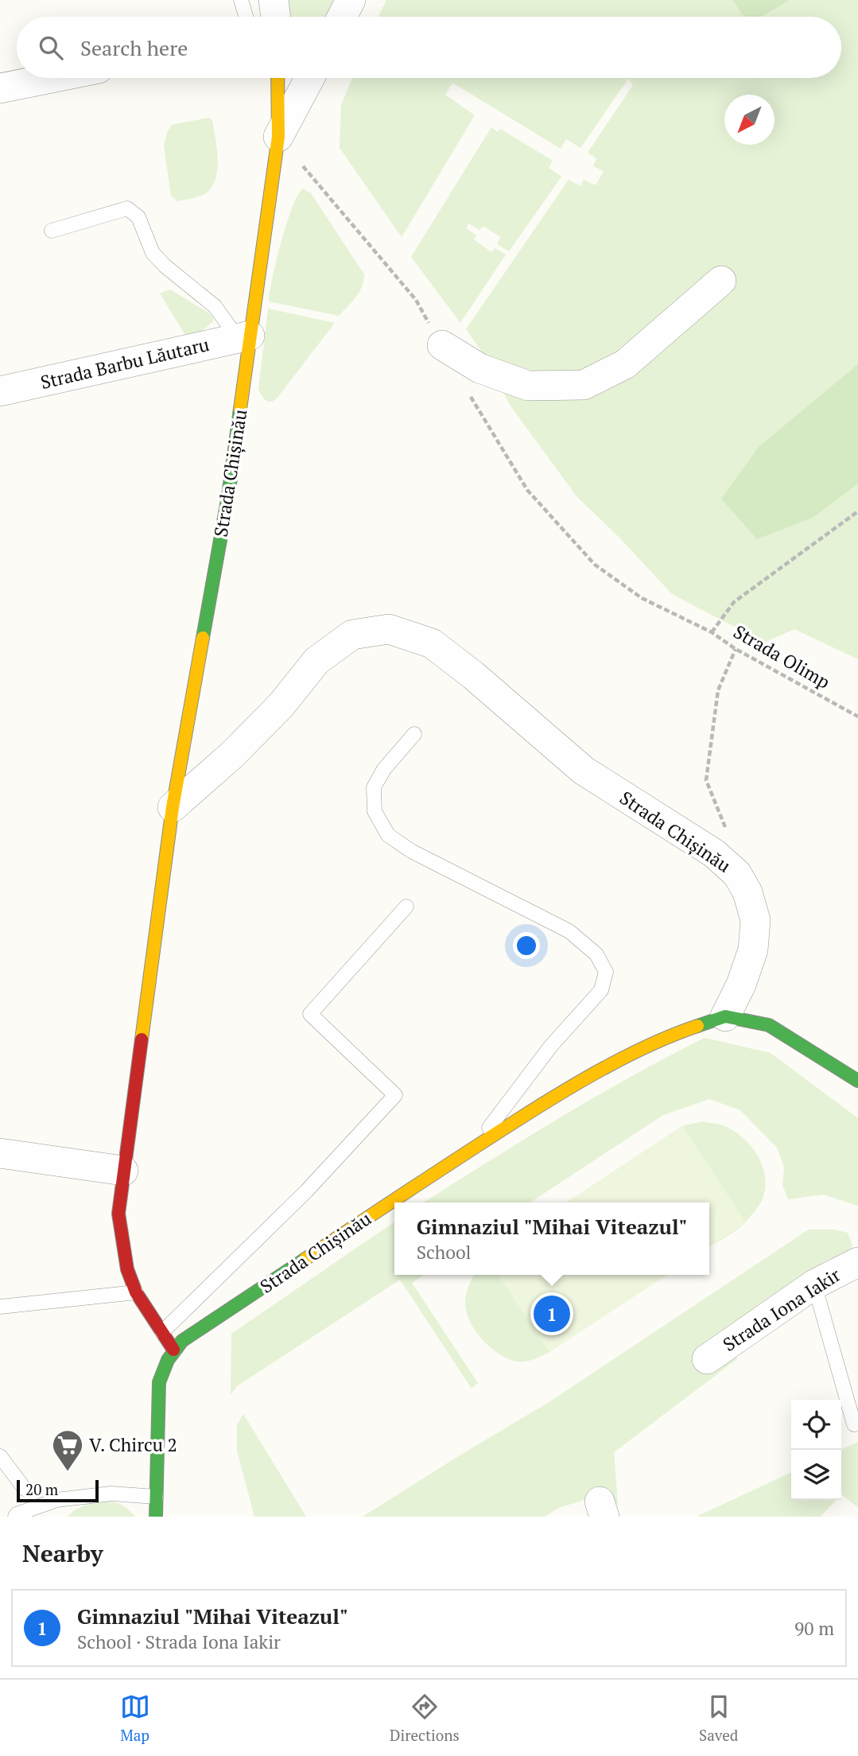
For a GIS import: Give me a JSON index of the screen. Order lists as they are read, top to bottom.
{
  "streets": {
    "street": ["Strada Barbu Lăutaru", "Strada Chișinău", "Strada Iona Iakir"],
    "path": ["Strada Olimp"]
  },
  "crossings": [
    ["Strada Barbu Lăutaru", "Strada Chișinău"]
  ],
  "places": {
    "supermarket": ["V. Chircu 2"]
  },
  "scale_bar": "20 m",
  "north": "bottom left",
  "page": {
    "search": "Search here",
    "popup": ["Gimnaziul \"Mihai Viteazul\"", "School"],
    "pins": "1",
    "scale": "20 m",
    "heading": "Nearby",
    "list": [
      {
        "mark": "1",
        "name": "Gimnaziul \"Mihai Viteazul\"",
        "note": "School · Strada Iona Iakir",
        "value": "90 m"
      }
    ],
    "nav": ["Map", "Directions", "Saved"]
  }
}
